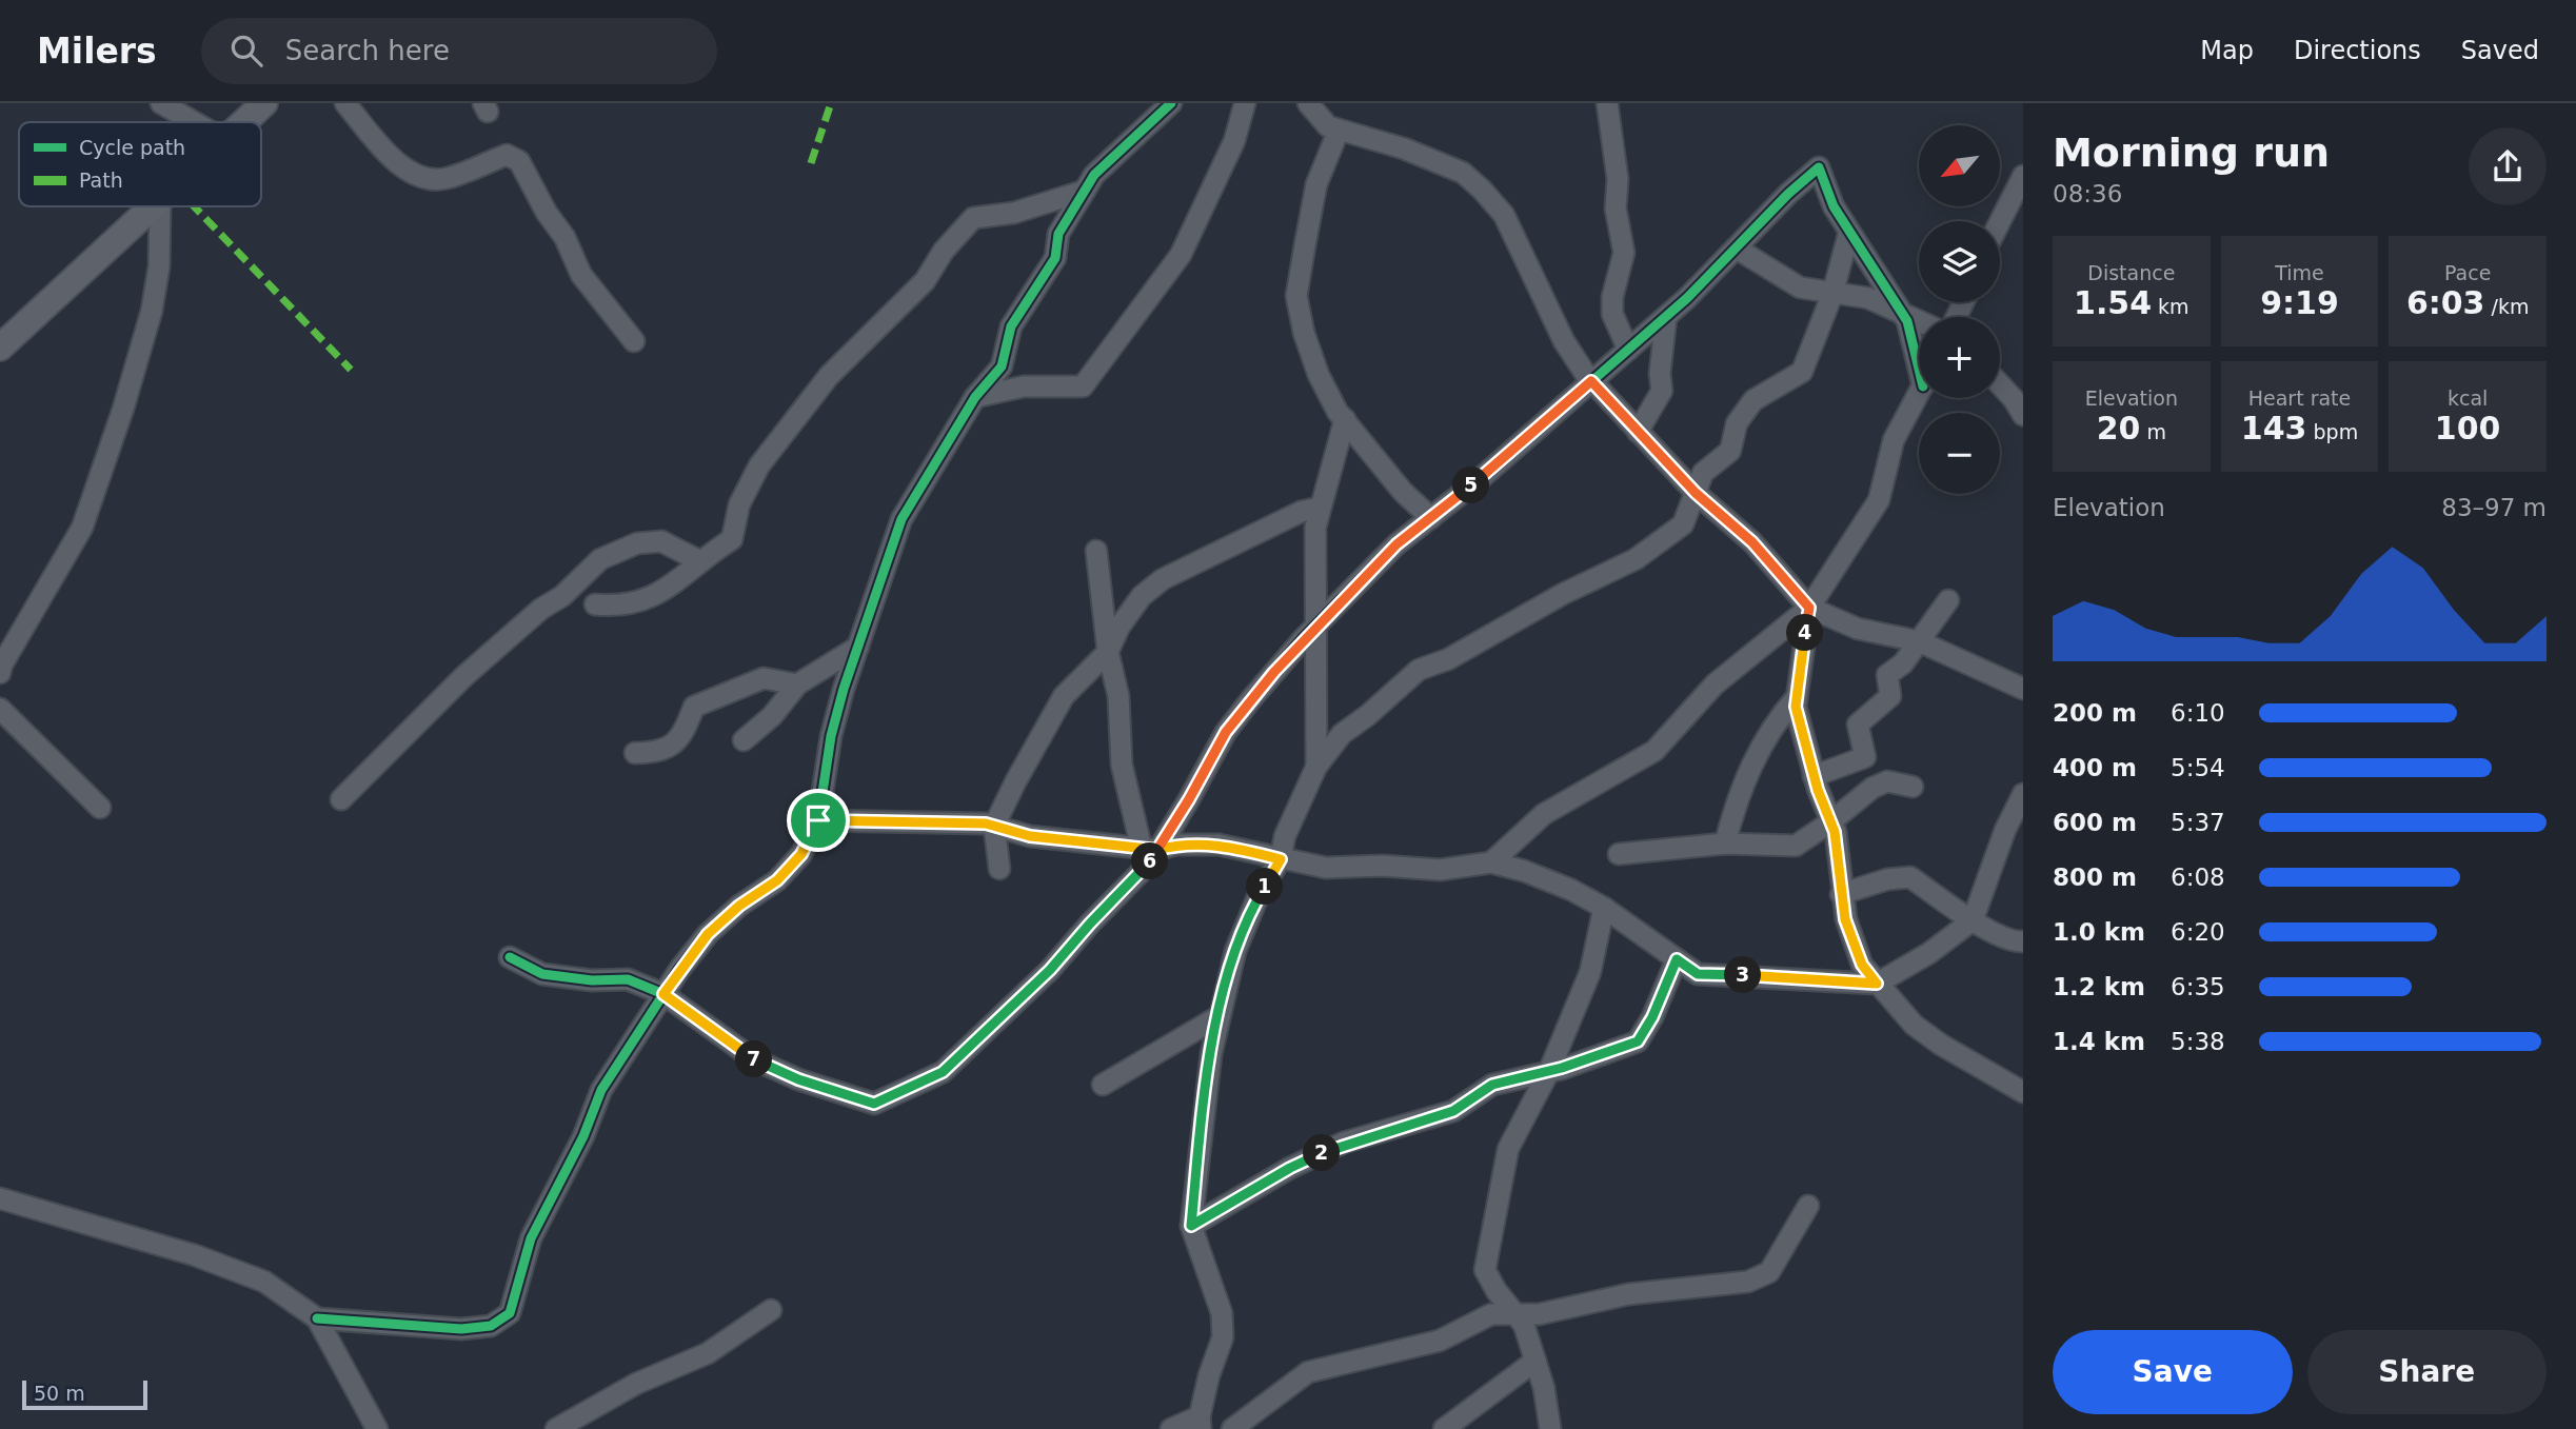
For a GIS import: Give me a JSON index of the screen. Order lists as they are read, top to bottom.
{
  "legend": ["Cycle path", "Path"],
  "scale_bar": "50 m",
  "north": "bottom left",
  "page": {
    "header": "Milers",
    "search": "Search here",
    "nav": ["Map", "Directions", "Saved"],
    "heading": ["Morning run", "08:36"],
    "map_buttons": ["+", "−"],
    "stats": [
      ["Distance", "1.54 km"],
      ["Time", "9:19"],
      ["Pace", "6:03 /km"],
      ["Elevation", "20 m"],
      ["Heart rate", "143 bpm"],
      ["kcal", "100"]
    ],
    "pins": [
      "5",
      "4",
      "6",
      "1",
      "3",
      "7",
      "2"
    ],
    "chart": ["Elevation", "83–97 m"],
    "list": [
      {
        "name": "200 m",
        "note": "6:10"
      },
      {
        "name": "400 m",
        "note": "5:54"
      },
      {
        "name": "600 m",
        "note": "5:37"
      },
      {
        "name": "800 m",
        "note": "6:08"
      },
      {
        "name": "1.0 km",
        "note": "6:20"
      },
      {
        "name": "1.2 km",
        "note": "6:35"
      },
      {
        "name": "1.4 km",
        "note": "5:38"
      }
    ],
    "buttons": ["Save", "Share"],
    "scale": "50 m"
  }
}
